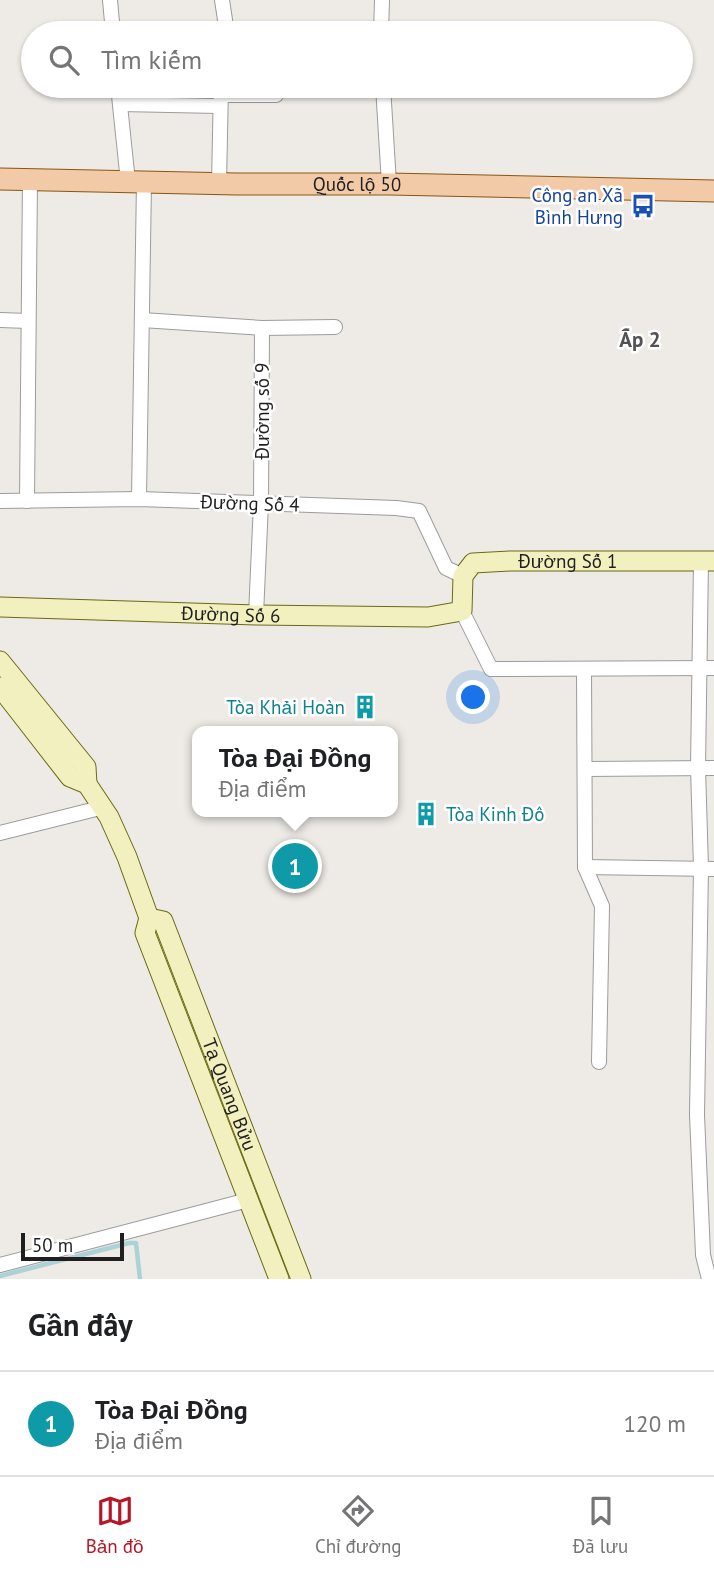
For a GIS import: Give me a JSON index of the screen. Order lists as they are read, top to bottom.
{
  "streets": {
    "main road": ["Quốc lộ 50"],
    "street": [
      "Đường số 9",
      "Đường Số 4",
      "Đường Số 1",
      "Đường Số 6",
      "Tạ Quang Bửu"
    ]
  },
  "crossings": [
    ["Đường số 9", "Đường Số 4"],
    ["Đường số 9", "Đường Số 6"],
    ["Đường Số 4", "Đường Số 1"]
  ],
  "districts": ["Ấp 2"],
  "places": {
    "bus stop": ["Công an Xã Bình Hưng"],
    "building": ["Tòa Khải Hoàn", "Tòa Kinh Đô"]
  },
  "scale_bar": "50 m",
  "page": {
    "search": "Tìm kiếm",
    "popup": ["Tòa Đại Đồng", "Địa điểm"],
    "pins": "1",
    "scale": "50 m",
    "heading": "Gần đây",
    "list": [
      {
        "mark": "1",
        "name": "Tòa Đại Đồng",
        "note": "Địa điểm",
        "value": "120 m"
      }
    ],
    "nav": ["Bản đồ", "Chỉ đường", "Đã lưu"]
  }
}
